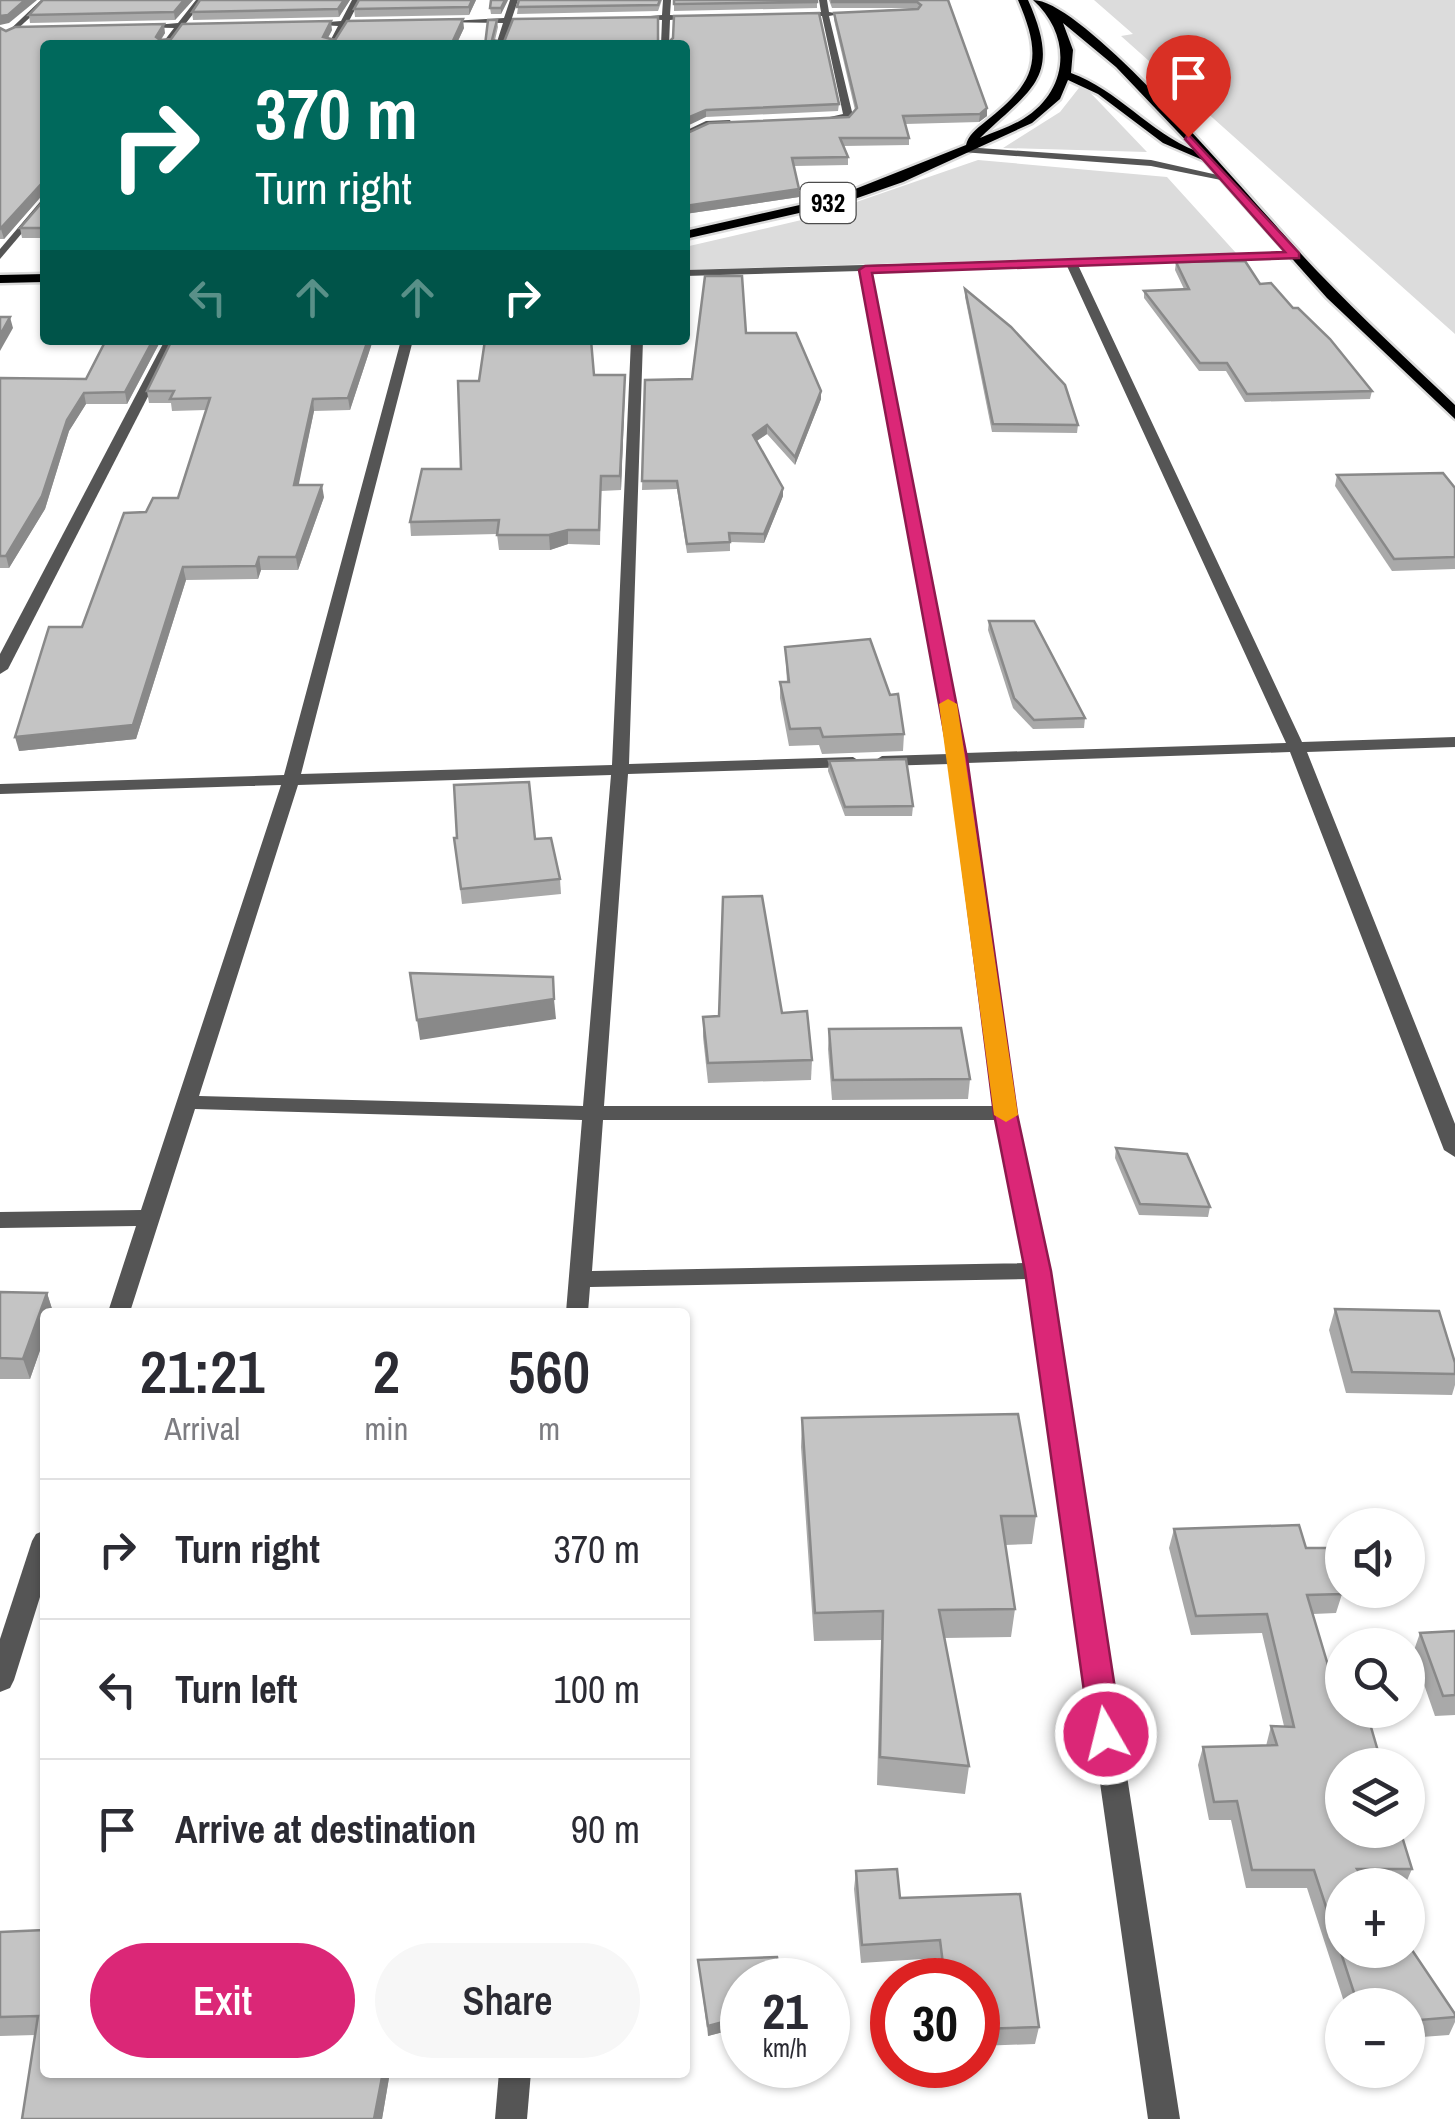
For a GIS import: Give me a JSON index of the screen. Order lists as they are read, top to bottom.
{
  "streets": {
    "main road": ["932"]
  },
  "page": {
    "turn": ["370 m", "Turn right"],
    "eta": [
      "21:21",
      "Arrival",
      "2",
      "min",
      "560",
      "m"
    ],
    "list": [
      {
        "name": "Turn right",
        "value": "370 m"
      },
      {
        "name": "Turn left",
        "value": "100 m"
      },
      {
        "name": "Arrive at destination",
        "value": "90 m"
      }
    ],
    "map_buttons": ["+", "−"],
    "buttons": ["Exit", "Share"],
    "speed": "21 km/h",
    "limit": "30"
  }
}
